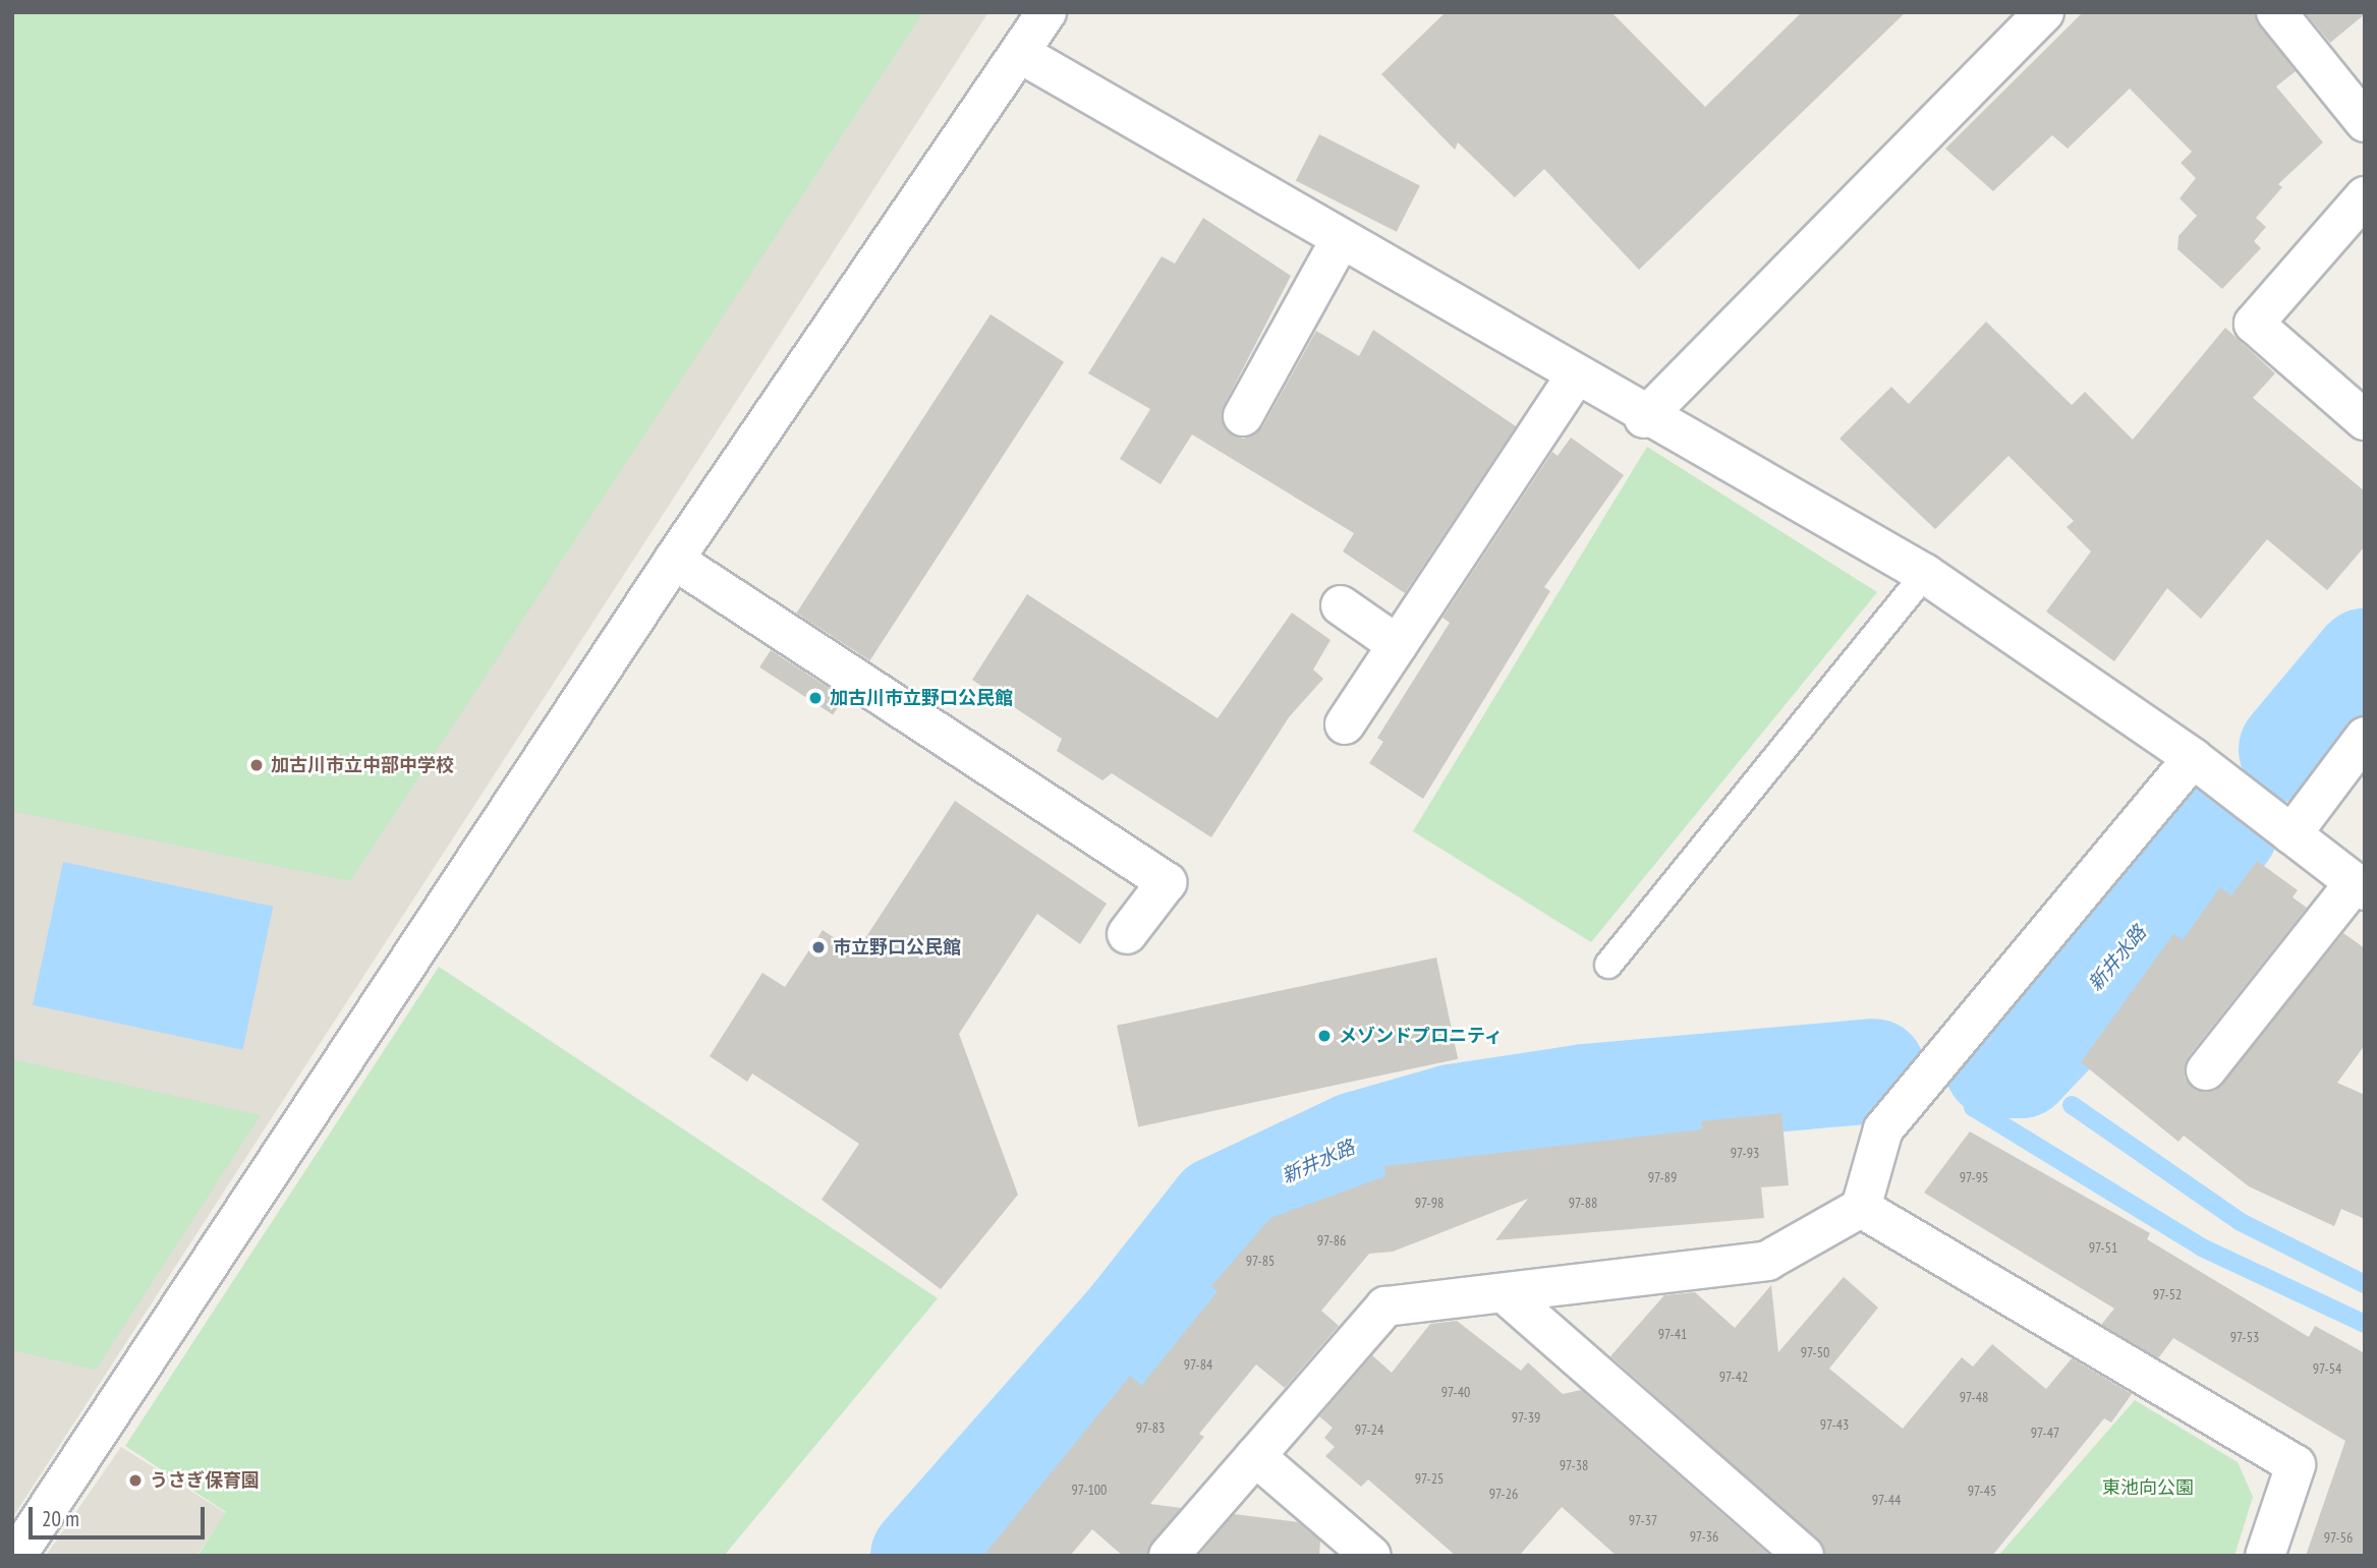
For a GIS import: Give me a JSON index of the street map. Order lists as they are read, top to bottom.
{
  "water": ["新井水路"],
  "parks": ["東池向公園"],
  "places": [
    "加古川市立野口公民館",
    "加古川市立中部中学校",
    "市立野口公民館",
    "メゾンドプロニティ",
    "うさぎ保育園"
  ],
  "house_numbers": [
    "97-93",
    "97-89",
    "97-95",
    "97-98",
    "97-88",
    "97-86",
    "97-51",
    "97-85",
    "97-52",
    "97-41",
    "97-53",
    "97-50",
    "97-84",
    "97-54",
    "97-42",
    "97-40",
    "97-48",
    "97-39",
    "97-43",
    "97-83",
    "97-24",
    "97-47",
    "97-38",
    "97-25",
    "97-100",
    "97-45",
    "97-26",
    "97-44",
    "97-37",
    "97-36",
    "97-56"
  ],
  "scale_bar": "20 m"
}
